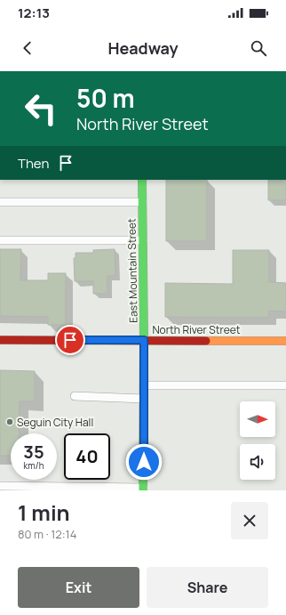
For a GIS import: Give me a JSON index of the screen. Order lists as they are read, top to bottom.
{
  "streets": {
    "street": ["East Mountain Street", "North River Street"]
  },
  "crossings": [
    ["East Mountain Street", "North River Street"]
  ],
  "places": ["Seguin City Hall"],
  "north": "right",
  "page": {
    "status": "12:13",
    "header": "Headway",
    "turn": ["50 m", "North River Street"],
    "then": "Then",
    "speed": "35 km/h",
    "limit": "40",
    "heading": ["1 min", "80 m · 12:14"],
    "buttons": ["Exit", "Share"]
  }
}
